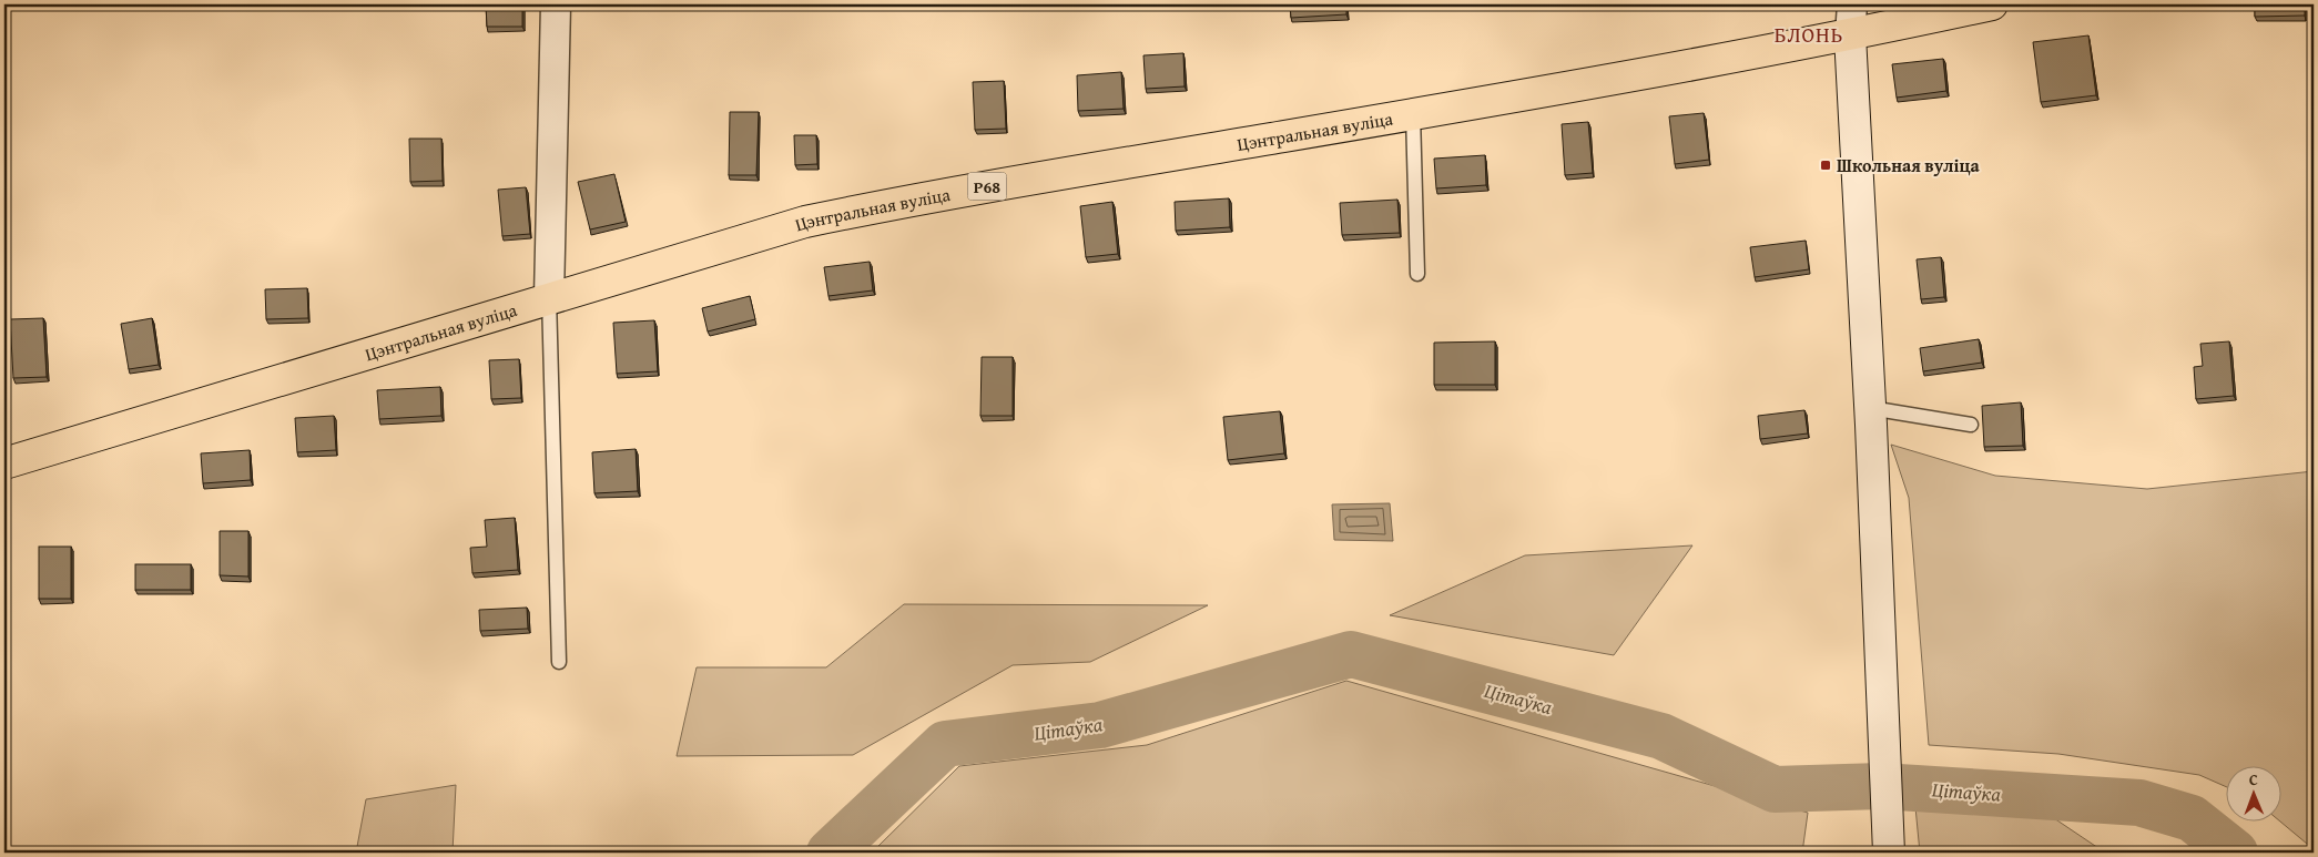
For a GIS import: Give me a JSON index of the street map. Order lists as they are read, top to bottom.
{
  "streets": {
    "main road": ["Цэнтральная вуліца", "Р68"]
  },
  "districts": ["БЛОНЬ"],
  "water": ["Цітаўка"],
  "places": {
    "transit": ["Школьная вуліца"]
  },
  "north": "top"
}
